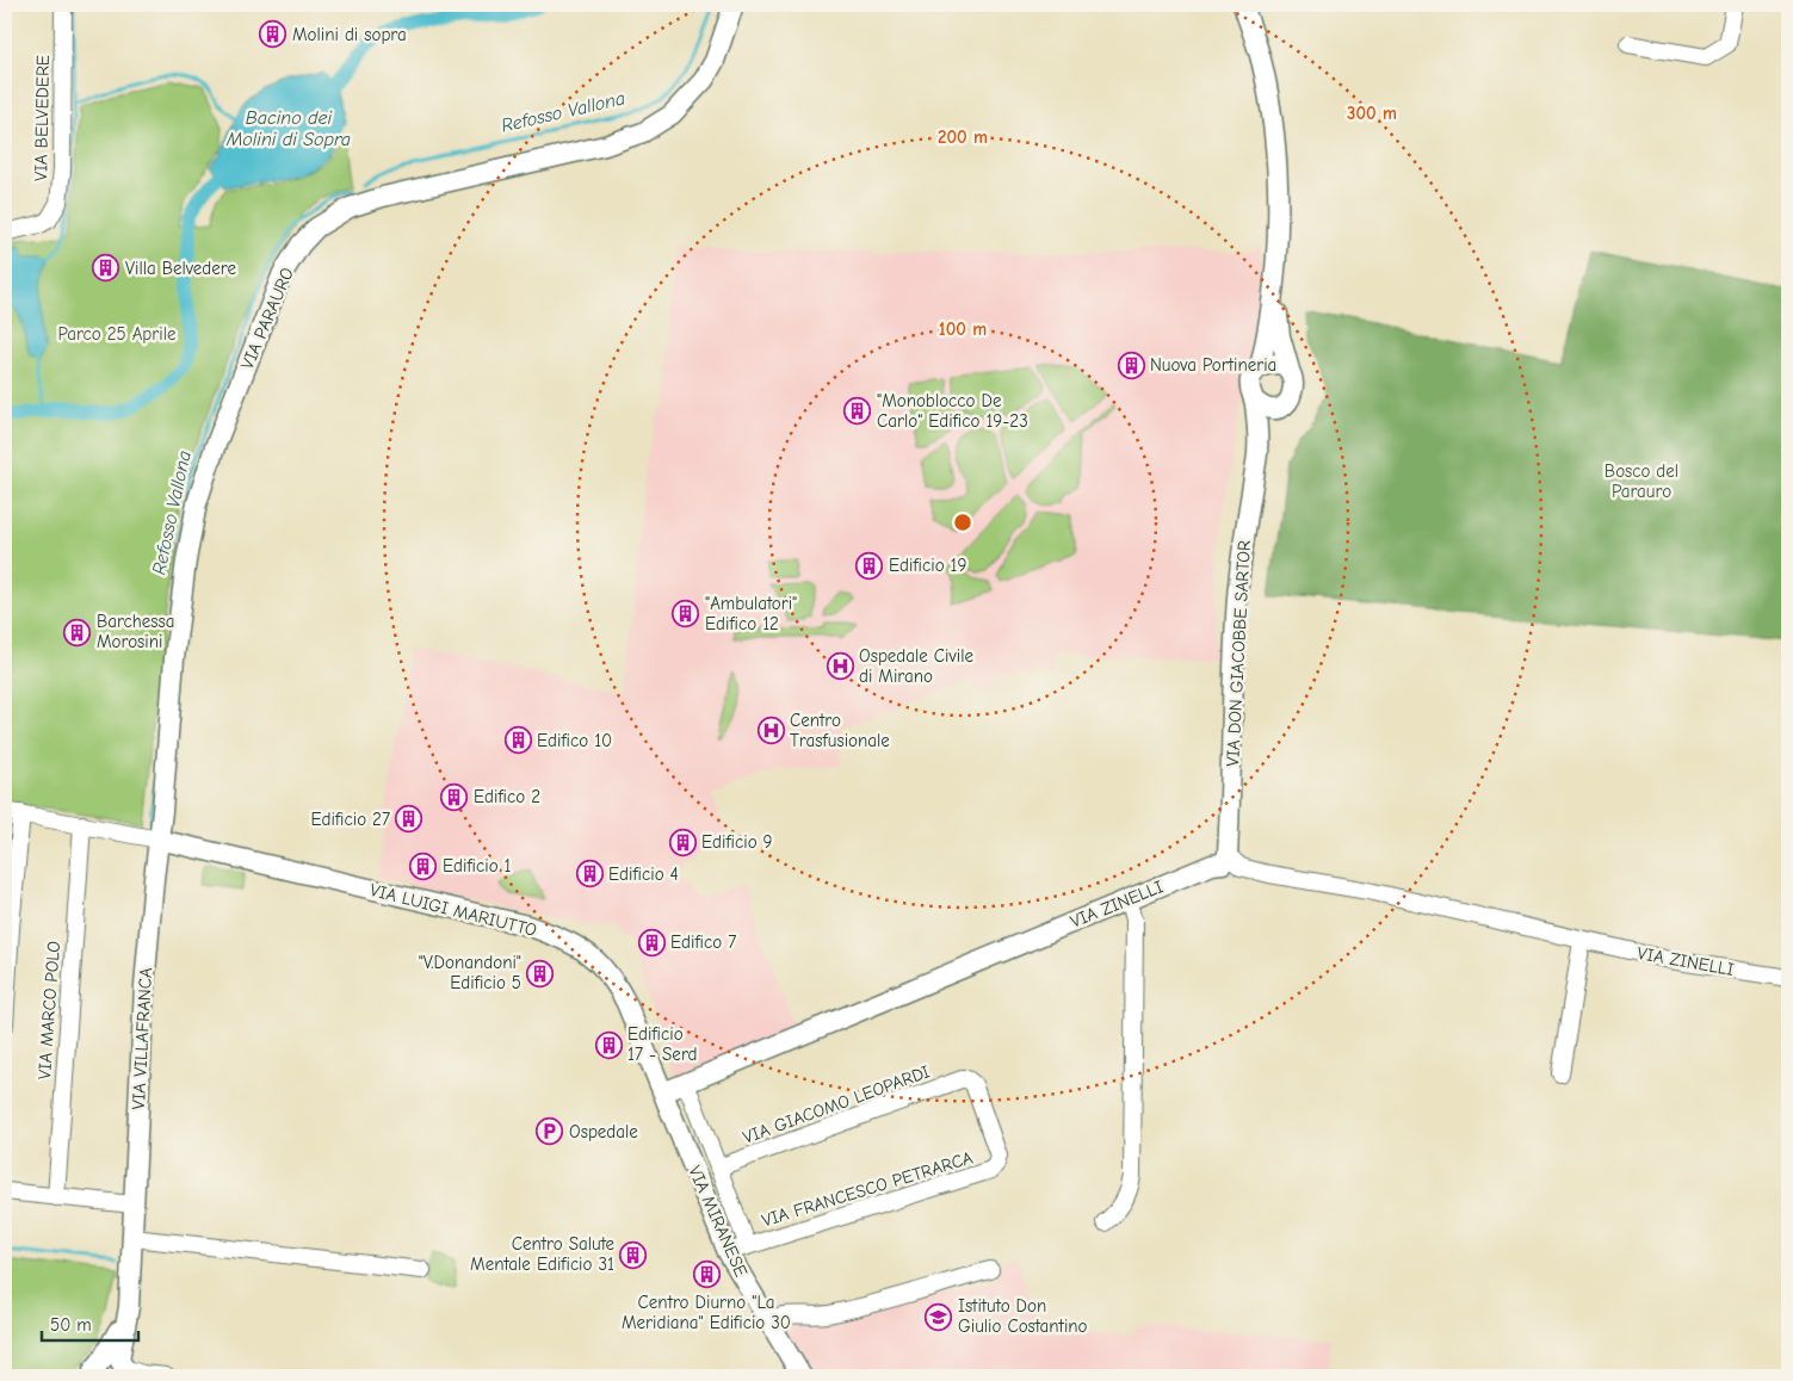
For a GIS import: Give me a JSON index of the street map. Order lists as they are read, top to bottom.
{
  "streets": {
    "main road": [
      "VIA PARAURO",
      "VIA DON GIACOBBE SARTOR",
      "VIA ZINELLI",
      "VIA LUIGI MARIUTTO",
      "VIA VILLAFRANCA",
      "VIA MIRANESE"
    ],
    "street": [
      "VIA BELVEDERE",
      "VIA MARCO POLO",
      "VIA GIACOMO LEOPARDI",
      "VIA FRANCESCO PETRARCA"
    ]
  },
  "crossings": [
    ["VIA PARAURO", "VIA LUIGI MARIUTTO"],
    ["VIA PARAURO", "VIA VILLAFRANCA"],
    ["VIA DON GIACOBBE SARTOR", "VIA ZINELLI"],
    ["VIA ZINELLI", "VIA LUIGI MARIUTTO"],
    ["VIA ZINELLI", "VIA MIRANESE"],
    ["VIA LUIGI MARIUTTO", "VIA VILLAFRANCA"],
    ["VIA LUIGI MARIUTTO", "VIA MIRANESE"],
    ["VIA GIACOMO LEOPARDI", "VIA FRANCESCO PETRARCA"],
    ["VIA GIACOMO LEOPARDI", "VIA MIRANESE"],
    ["VIA FRANCESCO PETRARCA", "VIA MIRANESE"]
  ],
  "water": ["Refosso Vallona", "Bacino dei Molini di Sopra"],
  "parks": ["Parco 25 Aprile", "Bosco del Parauro"],
  "places": {
    "building": [
      "Molini di sopra",
      "Villa Belvedere",
      "Nuova Portineria",
      "\"Monoblocco De Carlo\" Edifico 19-23",
      "Edificio 19",
      "\"Ambulatori\" Edifico 12",
      "Barchessa Morosini",
      "Edifico 10",
      "Edifico 2",
      "Edificio 27",
      "Edificio 9",
      "Edificio 1",
      "Edificio 4",
      "Edifico 7",
      "\"V.Donandoni\" Edificio 5",
      "Edificio 17 - Serd",
      "Centro Salute Mentale Edificio 31",
      "Centro Diurno \"La Meridiana\" Edificio 30"
    ],
    "hospital": ["Ospedale Civile di Mirano", "Centro Trasfusionale"],
    "parking": ["Ospedale"],
    "school or university": ["Istituto Don Giulio Costantino"]
  },
  "scale_bar": "50 m",
  "rings": ["300 m", "200 m", "100 m"]
}
